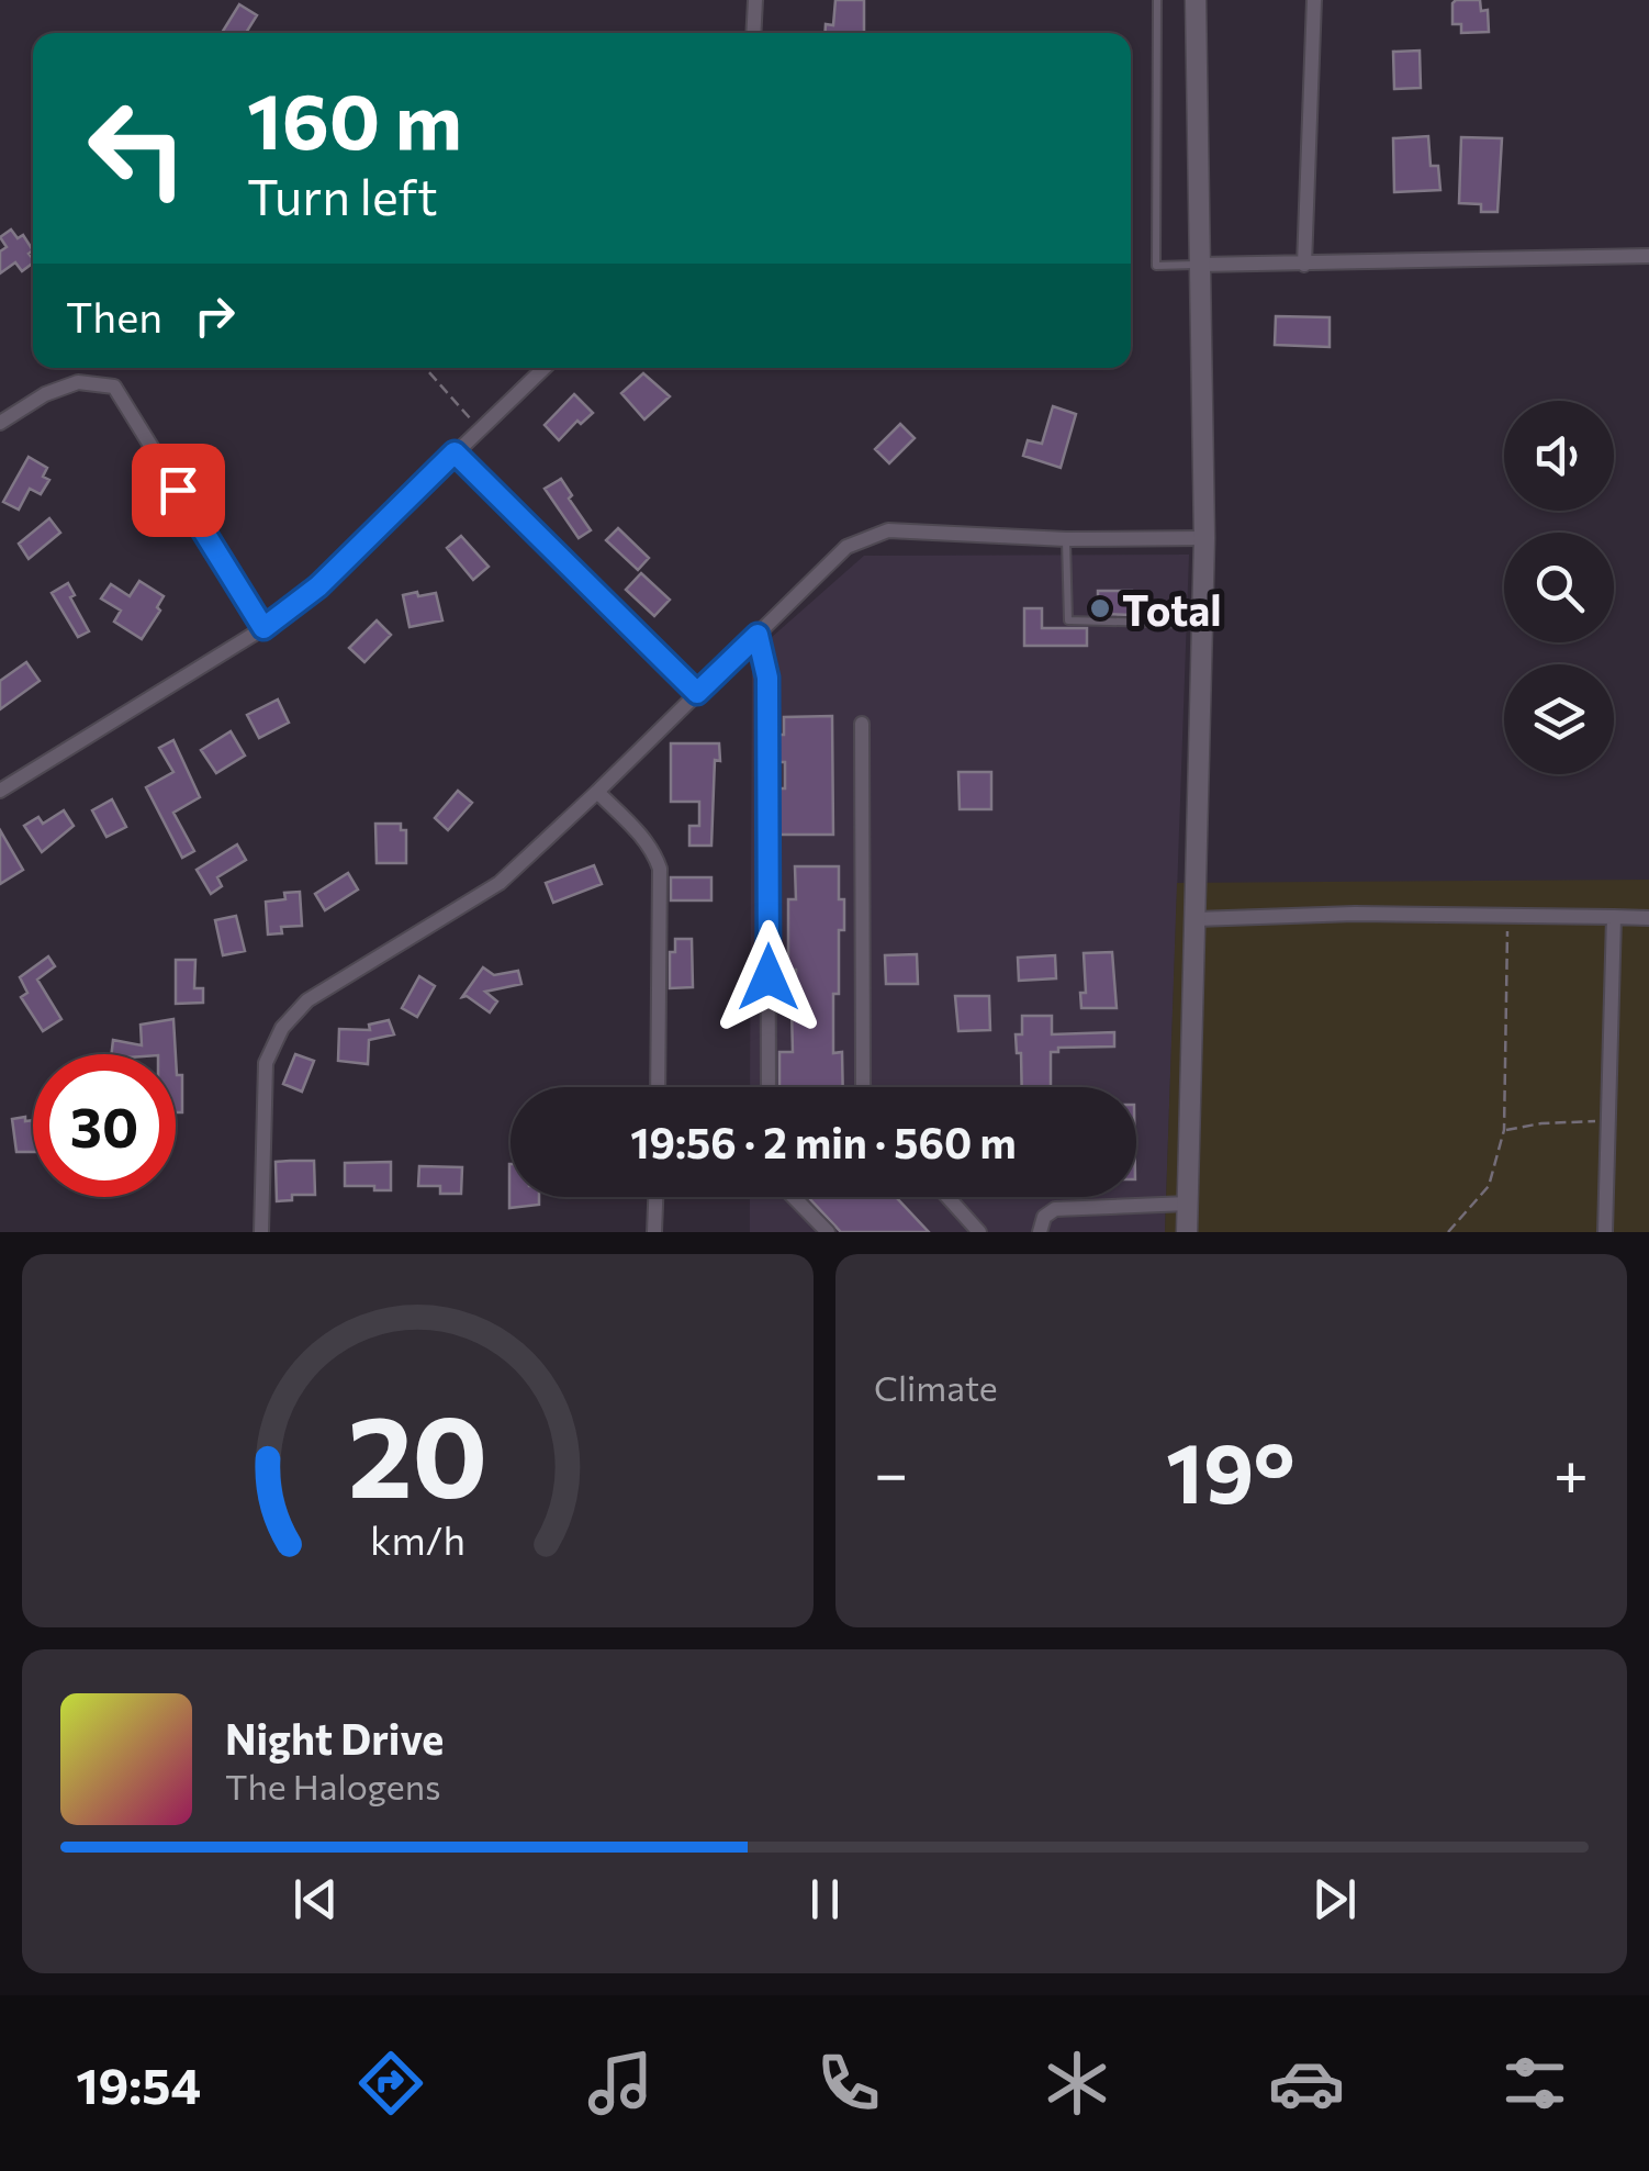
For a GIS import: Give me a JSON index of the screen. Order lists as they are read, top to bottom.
{
  "places": ["Total"],
  "page": {
    "turn": ["160 m", "Turn left"],
    "then": "Then",
    "limit": "30",
    "trip": "19:56 · 2 min · 560 m",
    "tile": "Climate",
    "heat": ["−", "19°", "+"],
    "song": ["Night Drive", "The Halogens"],
    "tabs": "19:54",
    "gauge": ["20", "km/h"]
  }
}
